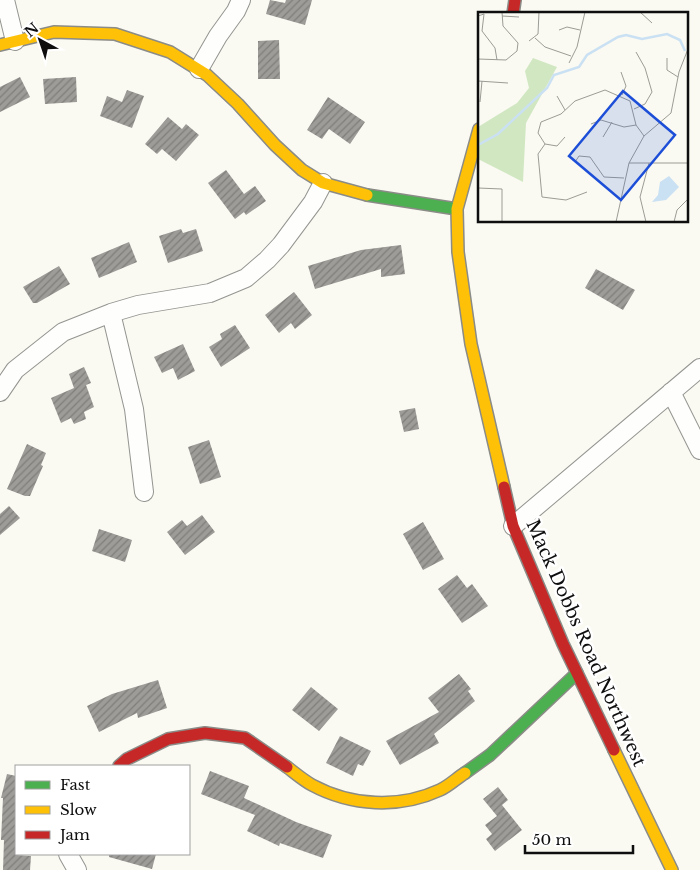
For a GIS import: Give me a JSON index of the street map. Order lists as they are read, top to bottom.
{
  "streets": {
    "street": ["Mack Dobbs Road Northwest"]
  },
  "legend": ["Fast", "Slow", "Jam"],
  "scale_bar": "50 m",
  "north": "top left"
}
